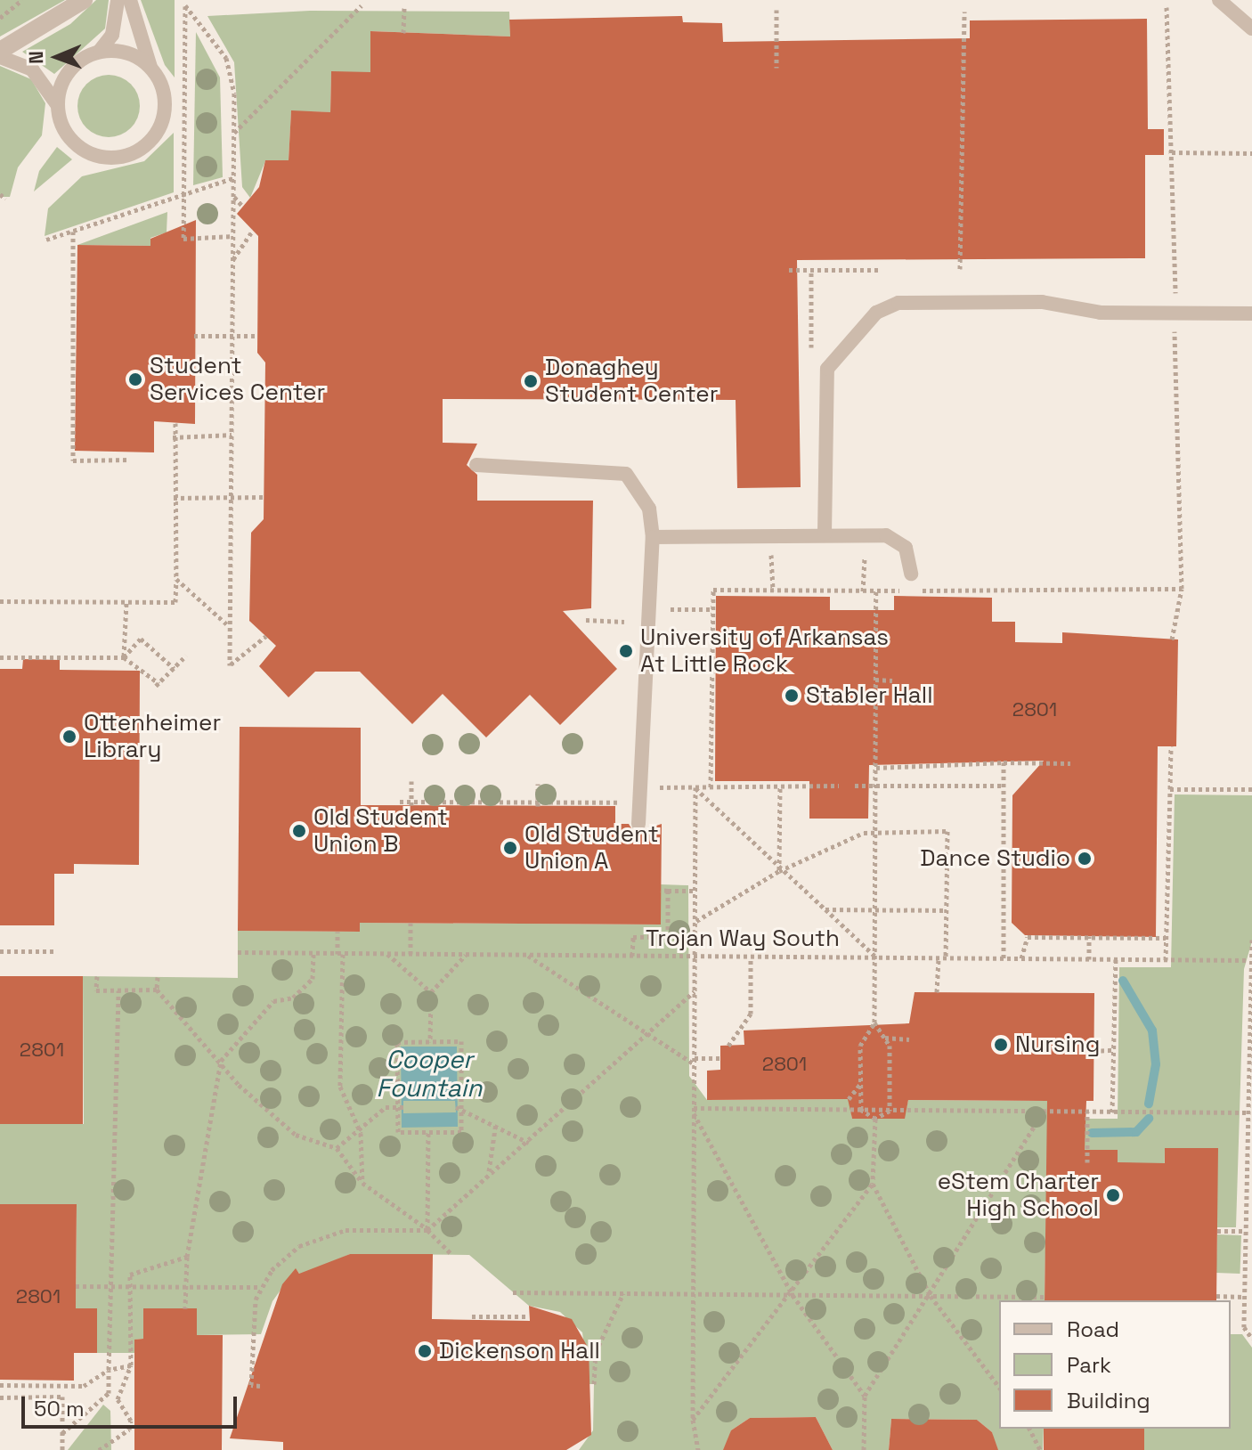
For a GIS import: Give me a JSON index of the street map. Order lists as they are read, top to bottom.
{
  "streets": {
    "path": ["Trojan Way South"]
  },
  "water": ["Cooper Fountain"],
  "places": [
    "Student Services Center",
    "Donaghey Student Center",
    "University of Arkansas At Little Rock",
    "Stabler Hall",
    "Ottenheimer Library",
    "Old Student Union B",
    "Old Student Union A",
    "Dance Studio",
    "Nursing",
    "eStem Charter High School",
    "Dickenson Hall"
  ],
  "house_numbers": [
    "2801",
    "2801",
    "2801",
    "2801"
  ],
  "legend": ["Road", "Park", "Building"],
  "scale_bar": "50 m",
  "north": "left"
}
